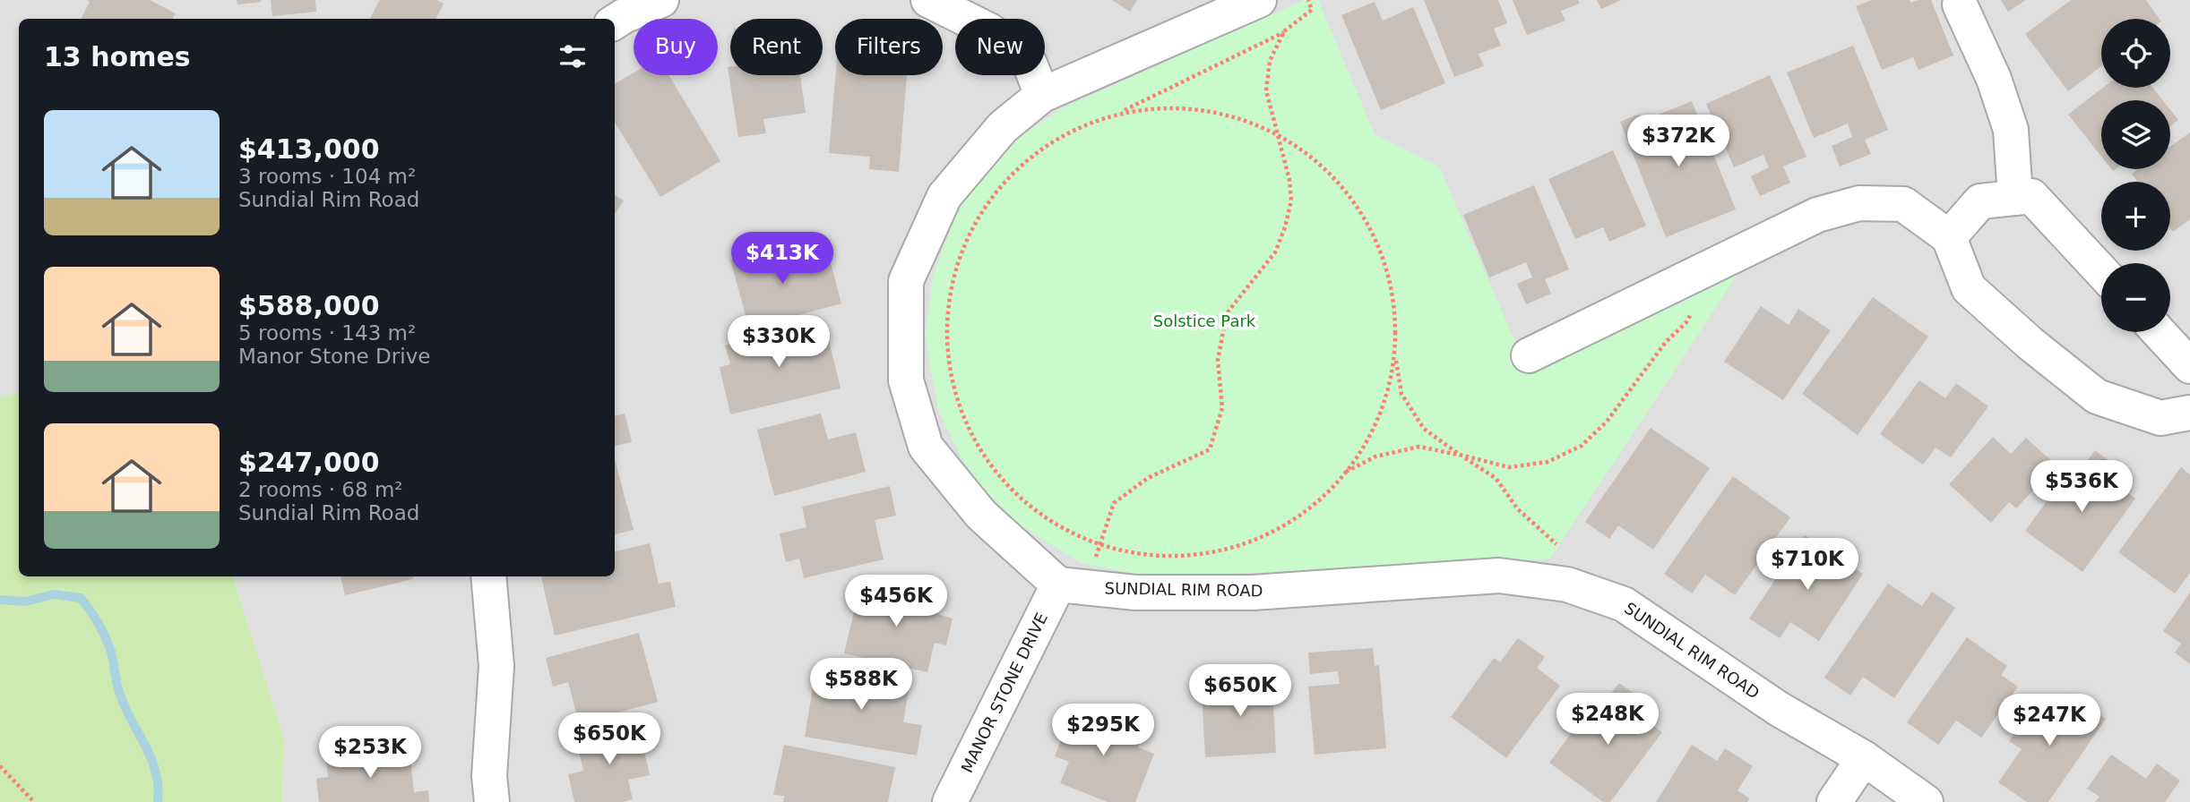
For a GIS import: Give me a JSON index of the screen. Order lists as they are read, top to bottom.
{
  "streets": {
    "street": ["SUNDIAL RIM ROAD", "MANOR STONE DRIVE"]
  },
  "crossings": [
    ["SUNDIAL RIM ROAD", "MANOR STONE DRIVE"]
  ],
  "parks": ["Solstice Park"],
  "page": {
    "map_buttons": ["+", "−"],
    "chip": [
      "Buy",
      "Rent",
      "Filters",
      "New"
    ],
    "heading": "13 homes",
    "list": [
      {
        "name": "$413,000",
        "note": "3 rooms · 104 m² · Sundial Rim Road"
      },
      {
        "name": "$588,000",
        "note": "5 rooms · 143 m² · Manor Stone Drive"
      },
      {
        "name": "$247,000",
        "note": "2 rooms · 68 m² · Sundial Rim Road"
      }
    ],
    "price": [
      "$372K",
      "$413K",
      "$330K",
      "$536K",
      "$710K",
      "$456K",
      "$588K",
      "$650K",
      "$248K",
      "$247K",
      "$295K",
      "$650K",
      "$253K"
    ]
  }
}
